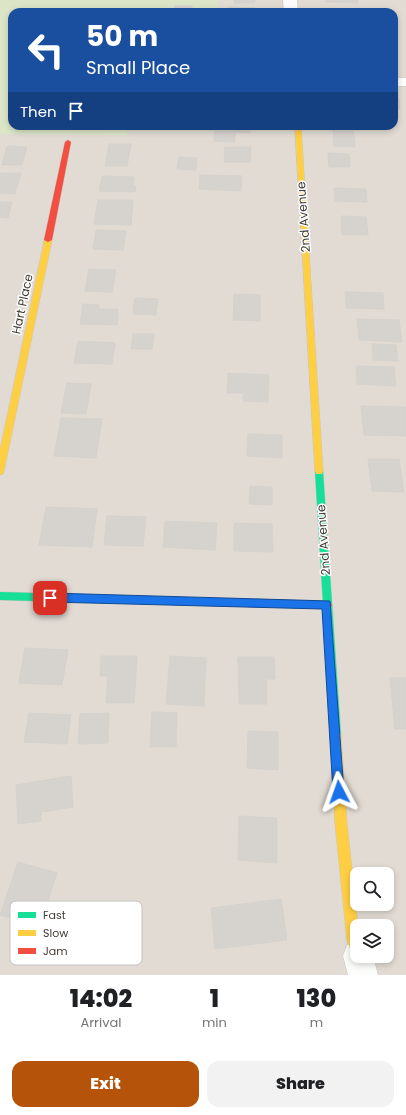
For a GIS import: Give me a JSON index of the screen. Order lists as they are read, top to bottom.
{
  "streets": {
    "street": ["2nd Avenue", "Hart Place"]
  },
  "legend": ["Fast", "Slow", "Jam"],
  "page": {
    "turn": ["50 m", "Small Place"],
    "then": "Then",
    "eta": [
      "14:02",
      "Arrival",
      "1",
      "min",
      "130",
      "m"
    ],
    "buttons": ["Exit", "Share"]
  }
}
